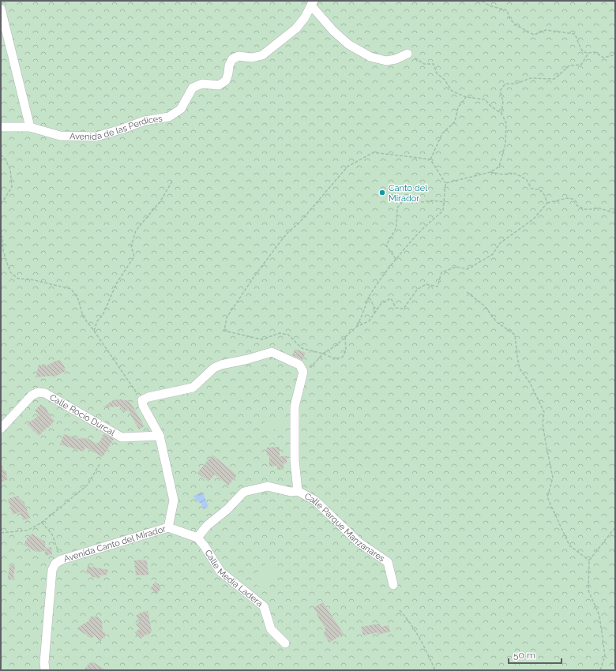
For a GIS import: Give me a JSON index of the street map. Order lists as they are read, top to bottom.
{
  "streets": {
    "street": [
      "Avenida de las Perdices",
      "Calle Rocío Dúrcal",
      "Calle Parque Manzanares",
      "Avenida Canto del Mirador",
      "Calle Media Ladera"
    ]
  },
  "crossings": [
    ["Calle Rocío Dúrcal", "Avenida Canto del Mirador"],
    ["Calle Parque Manzanares", "Calle Media Ladera"]
  ],
  "places": ["Canto del Mirador"],
  "scale_bar": "50 m"
}
